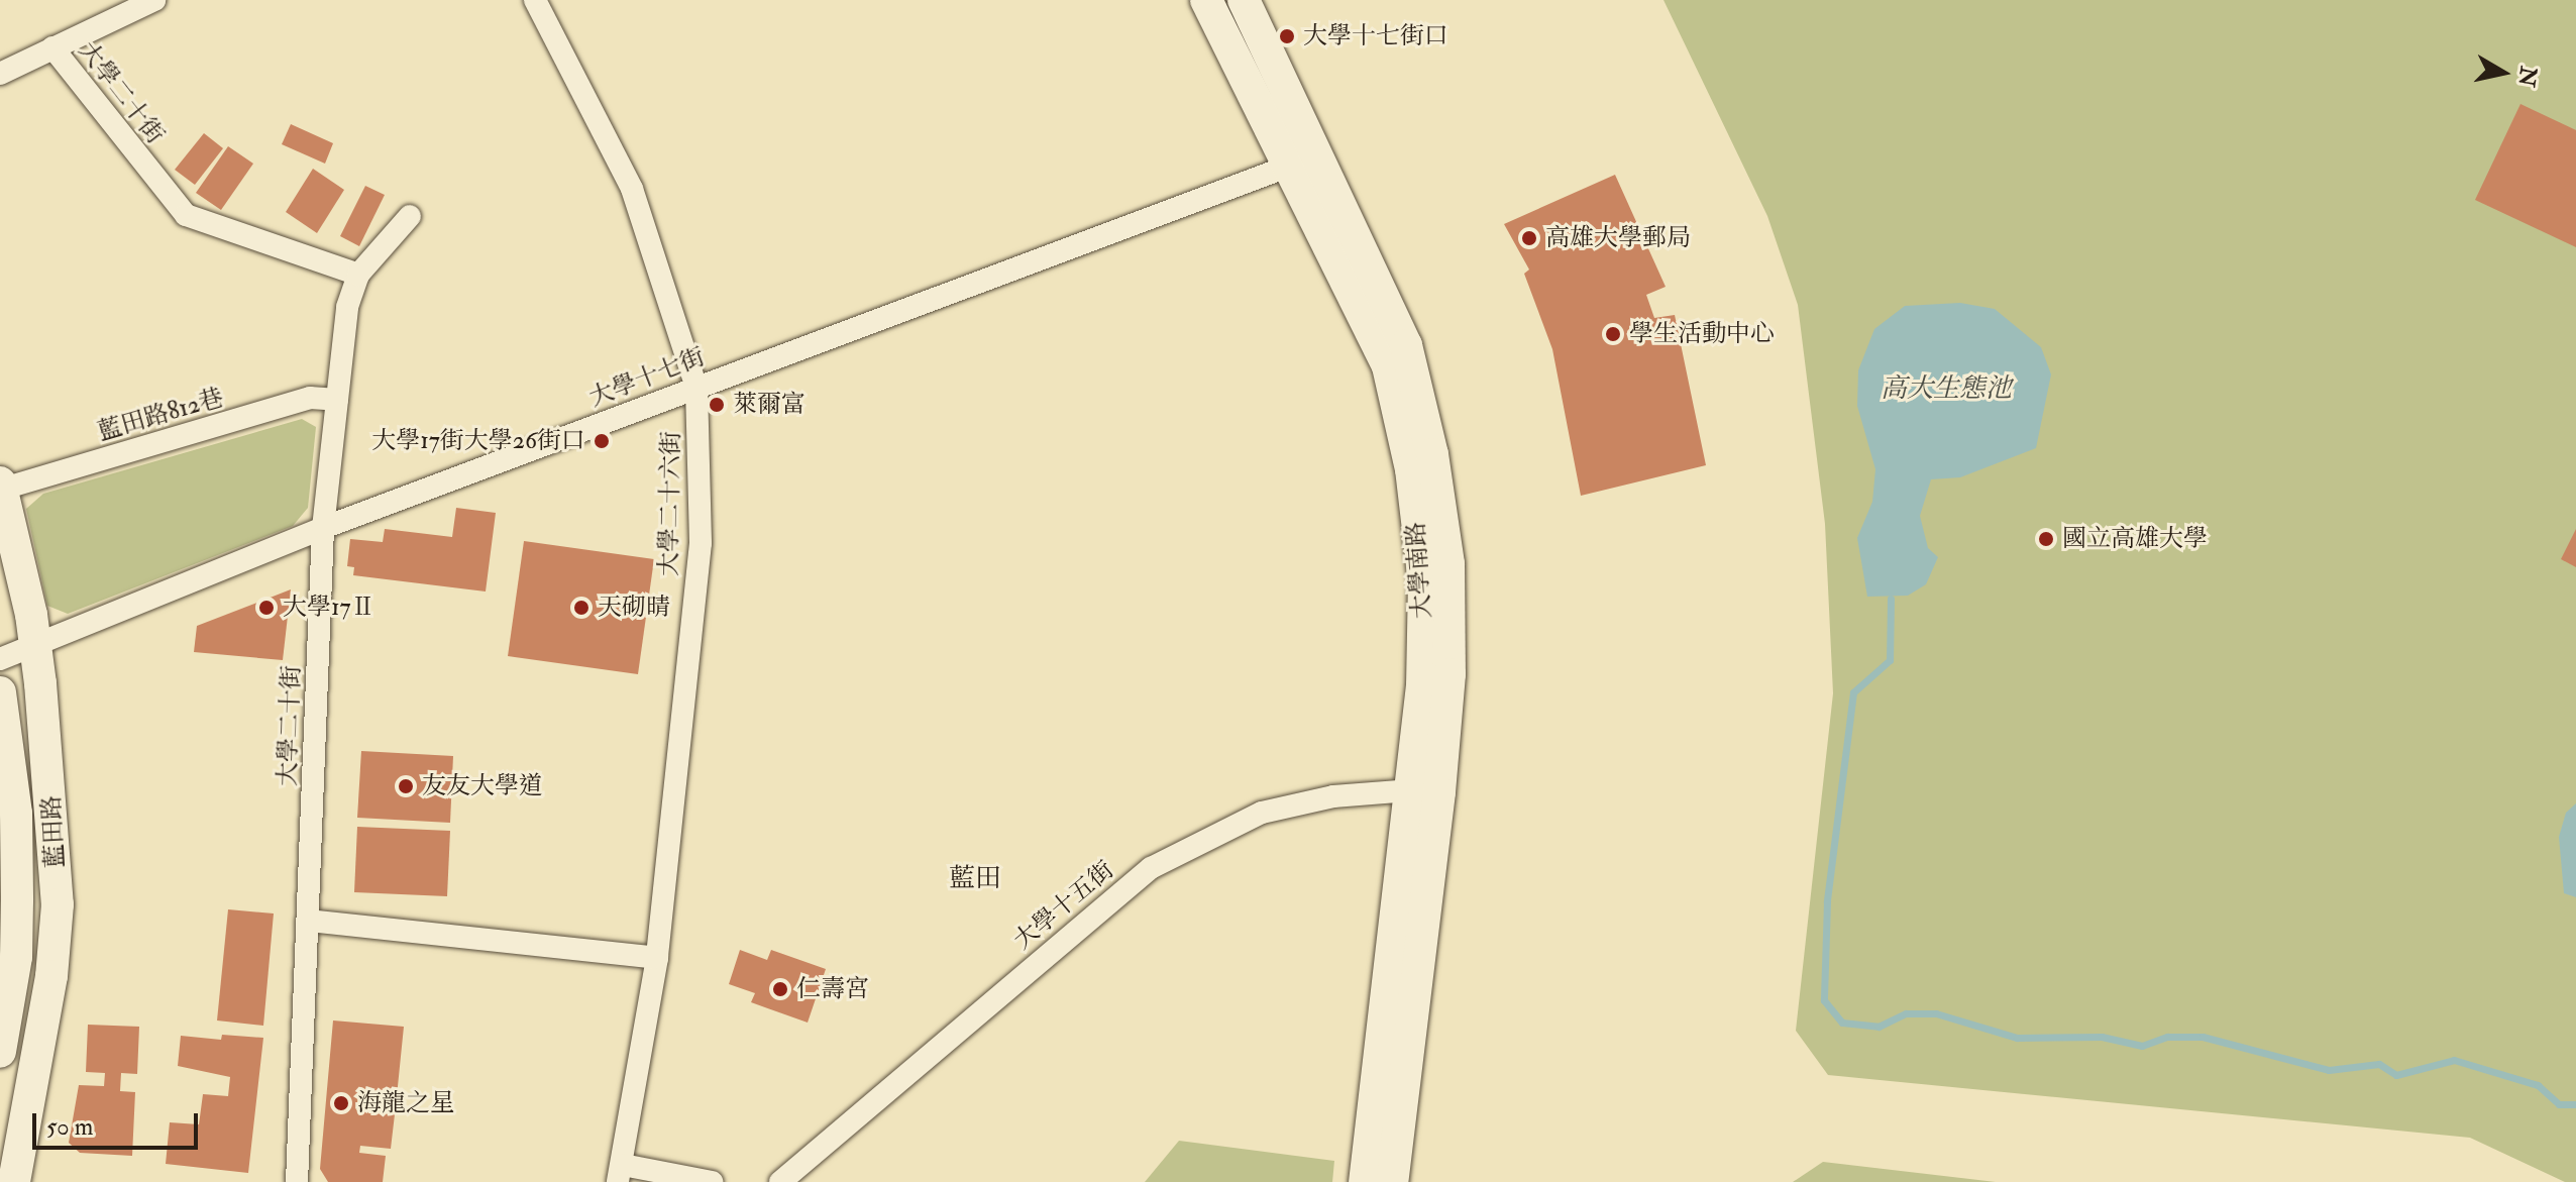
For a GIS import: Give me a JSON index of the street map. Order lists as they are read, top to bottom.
{
  "streets": {
    "street": [
      "大學二十街",
      "大學十七街",
      "藍田路812巷",
      "大學二十六街",
      "大學南路",
      "藍田路",
      "大學十五街"
    ]
  },
  "crossings": [
    ["大學二十街", "大學十七街"],
    ["大學二十街", "藍田路812巷"],
    ["大學十七街", "大學二十六街"],
    ["大學十七街", "大學南路"],
    ["大學十七街", "藍田路"],
    ["藍田路812巷", "藍田路"],
    ["大學南路", "大學十五街"]
  ],
  "districts": ["藍田"],
  "water": ["高大生態池"],
  "places": [
    "大學十七街口",
    "高雄大學郵局",
    "學生活動中心",
    "萊爾富",
    "大學17街大學26街口",
    "國立高雄大學",
    "大學17Ⅱ",
    "天砌晴",
    "友友大學道",
    "仁壽宮",
    "海龍之星"
  ],
  "scale_bar": "50 m",
  "north": "right"
}
